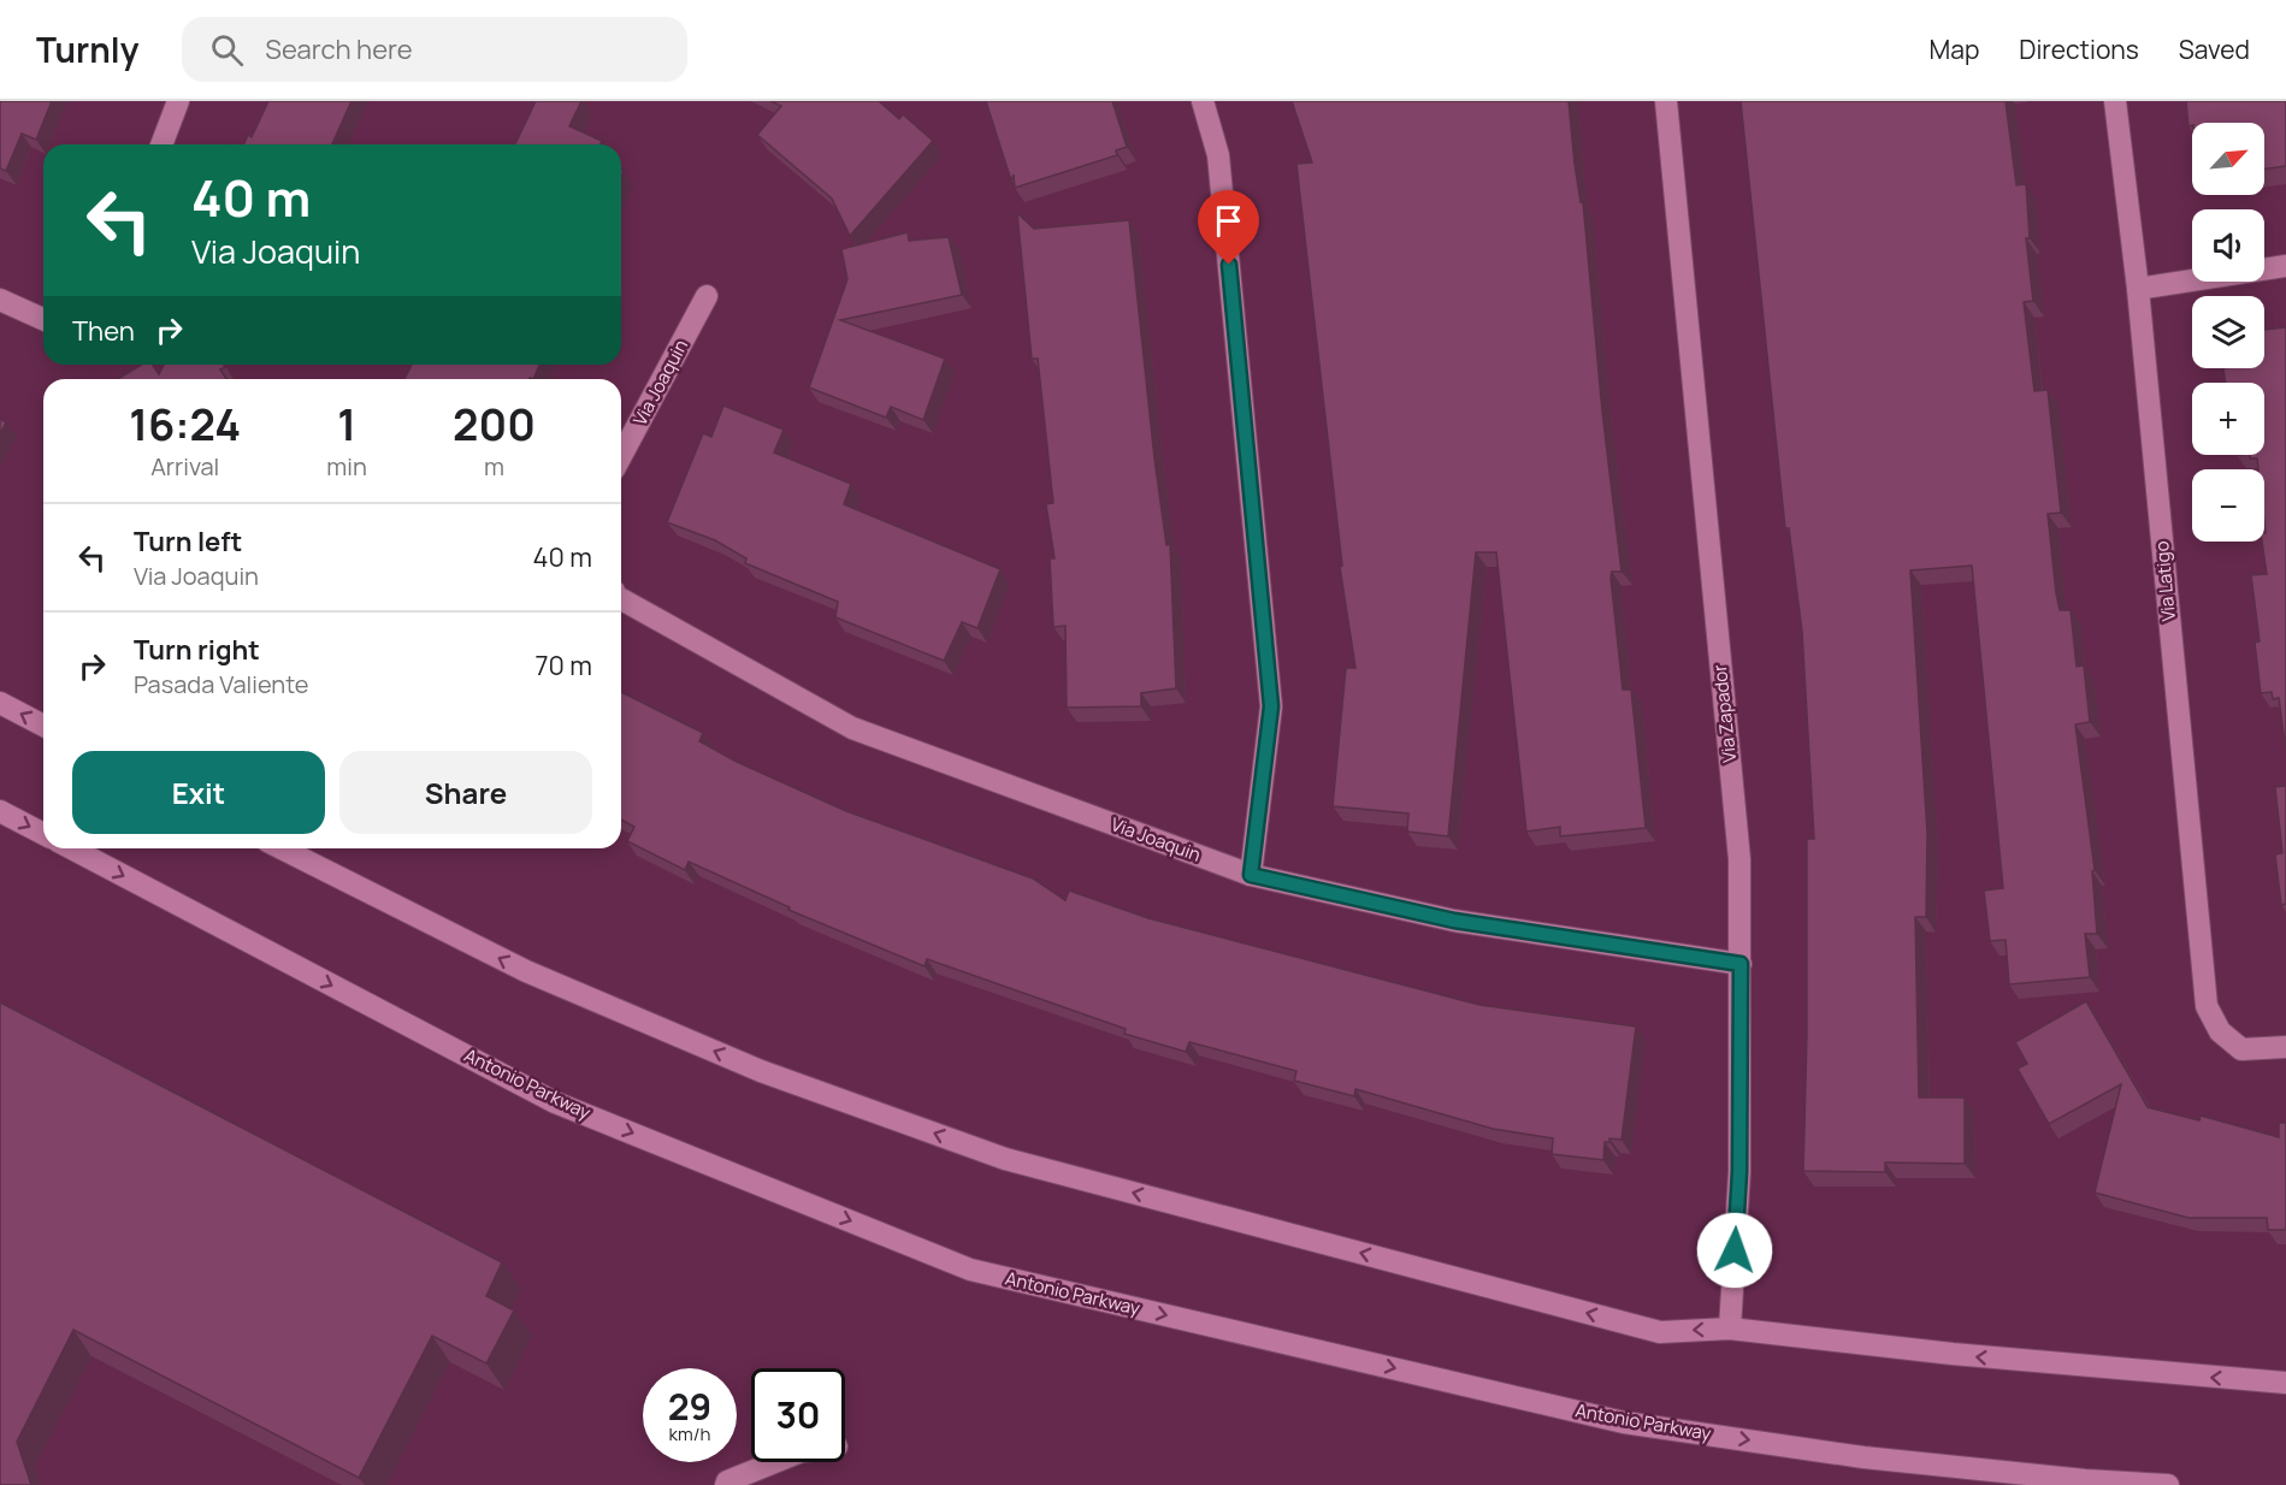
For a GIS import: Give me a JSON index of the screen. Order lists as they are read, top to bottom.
{
  "streets": {
    "main road": ["Antonio Parkway"],
    "street": ["Via Joaquin", "Via Latigo", "Via Zapador"]
  },
  "crossings": [
    ["Via Joaquin", "Via Zapador"]
  ],
  "north": "top right",
  "page": {
    "header": "Turnly",
    "search": "Search here",
    "nav": ["Map", "Directions", "Saved"],
    "map_buttons": ["+", "−"],
    "turn": ["40 m", "Via Joaquin"],
    "then": "Then",
    "eta": [
      "16:24",
      "Arrival",
      "1",
      "min",
      "200",
      "m"
    ],
    "list": [
      {
        "name": "Turn left",
        "note": "Via Joaquin",
        "value": "40 m"
      },
      {
        "name": "Turn right",
        "note": "Pasada Valiente",
        "value": "70 m"
      }
    ],
    "buttons": ["Exit", "Share"],
    "speed": "29 km/h",
    "limit": "30"
  }
}
